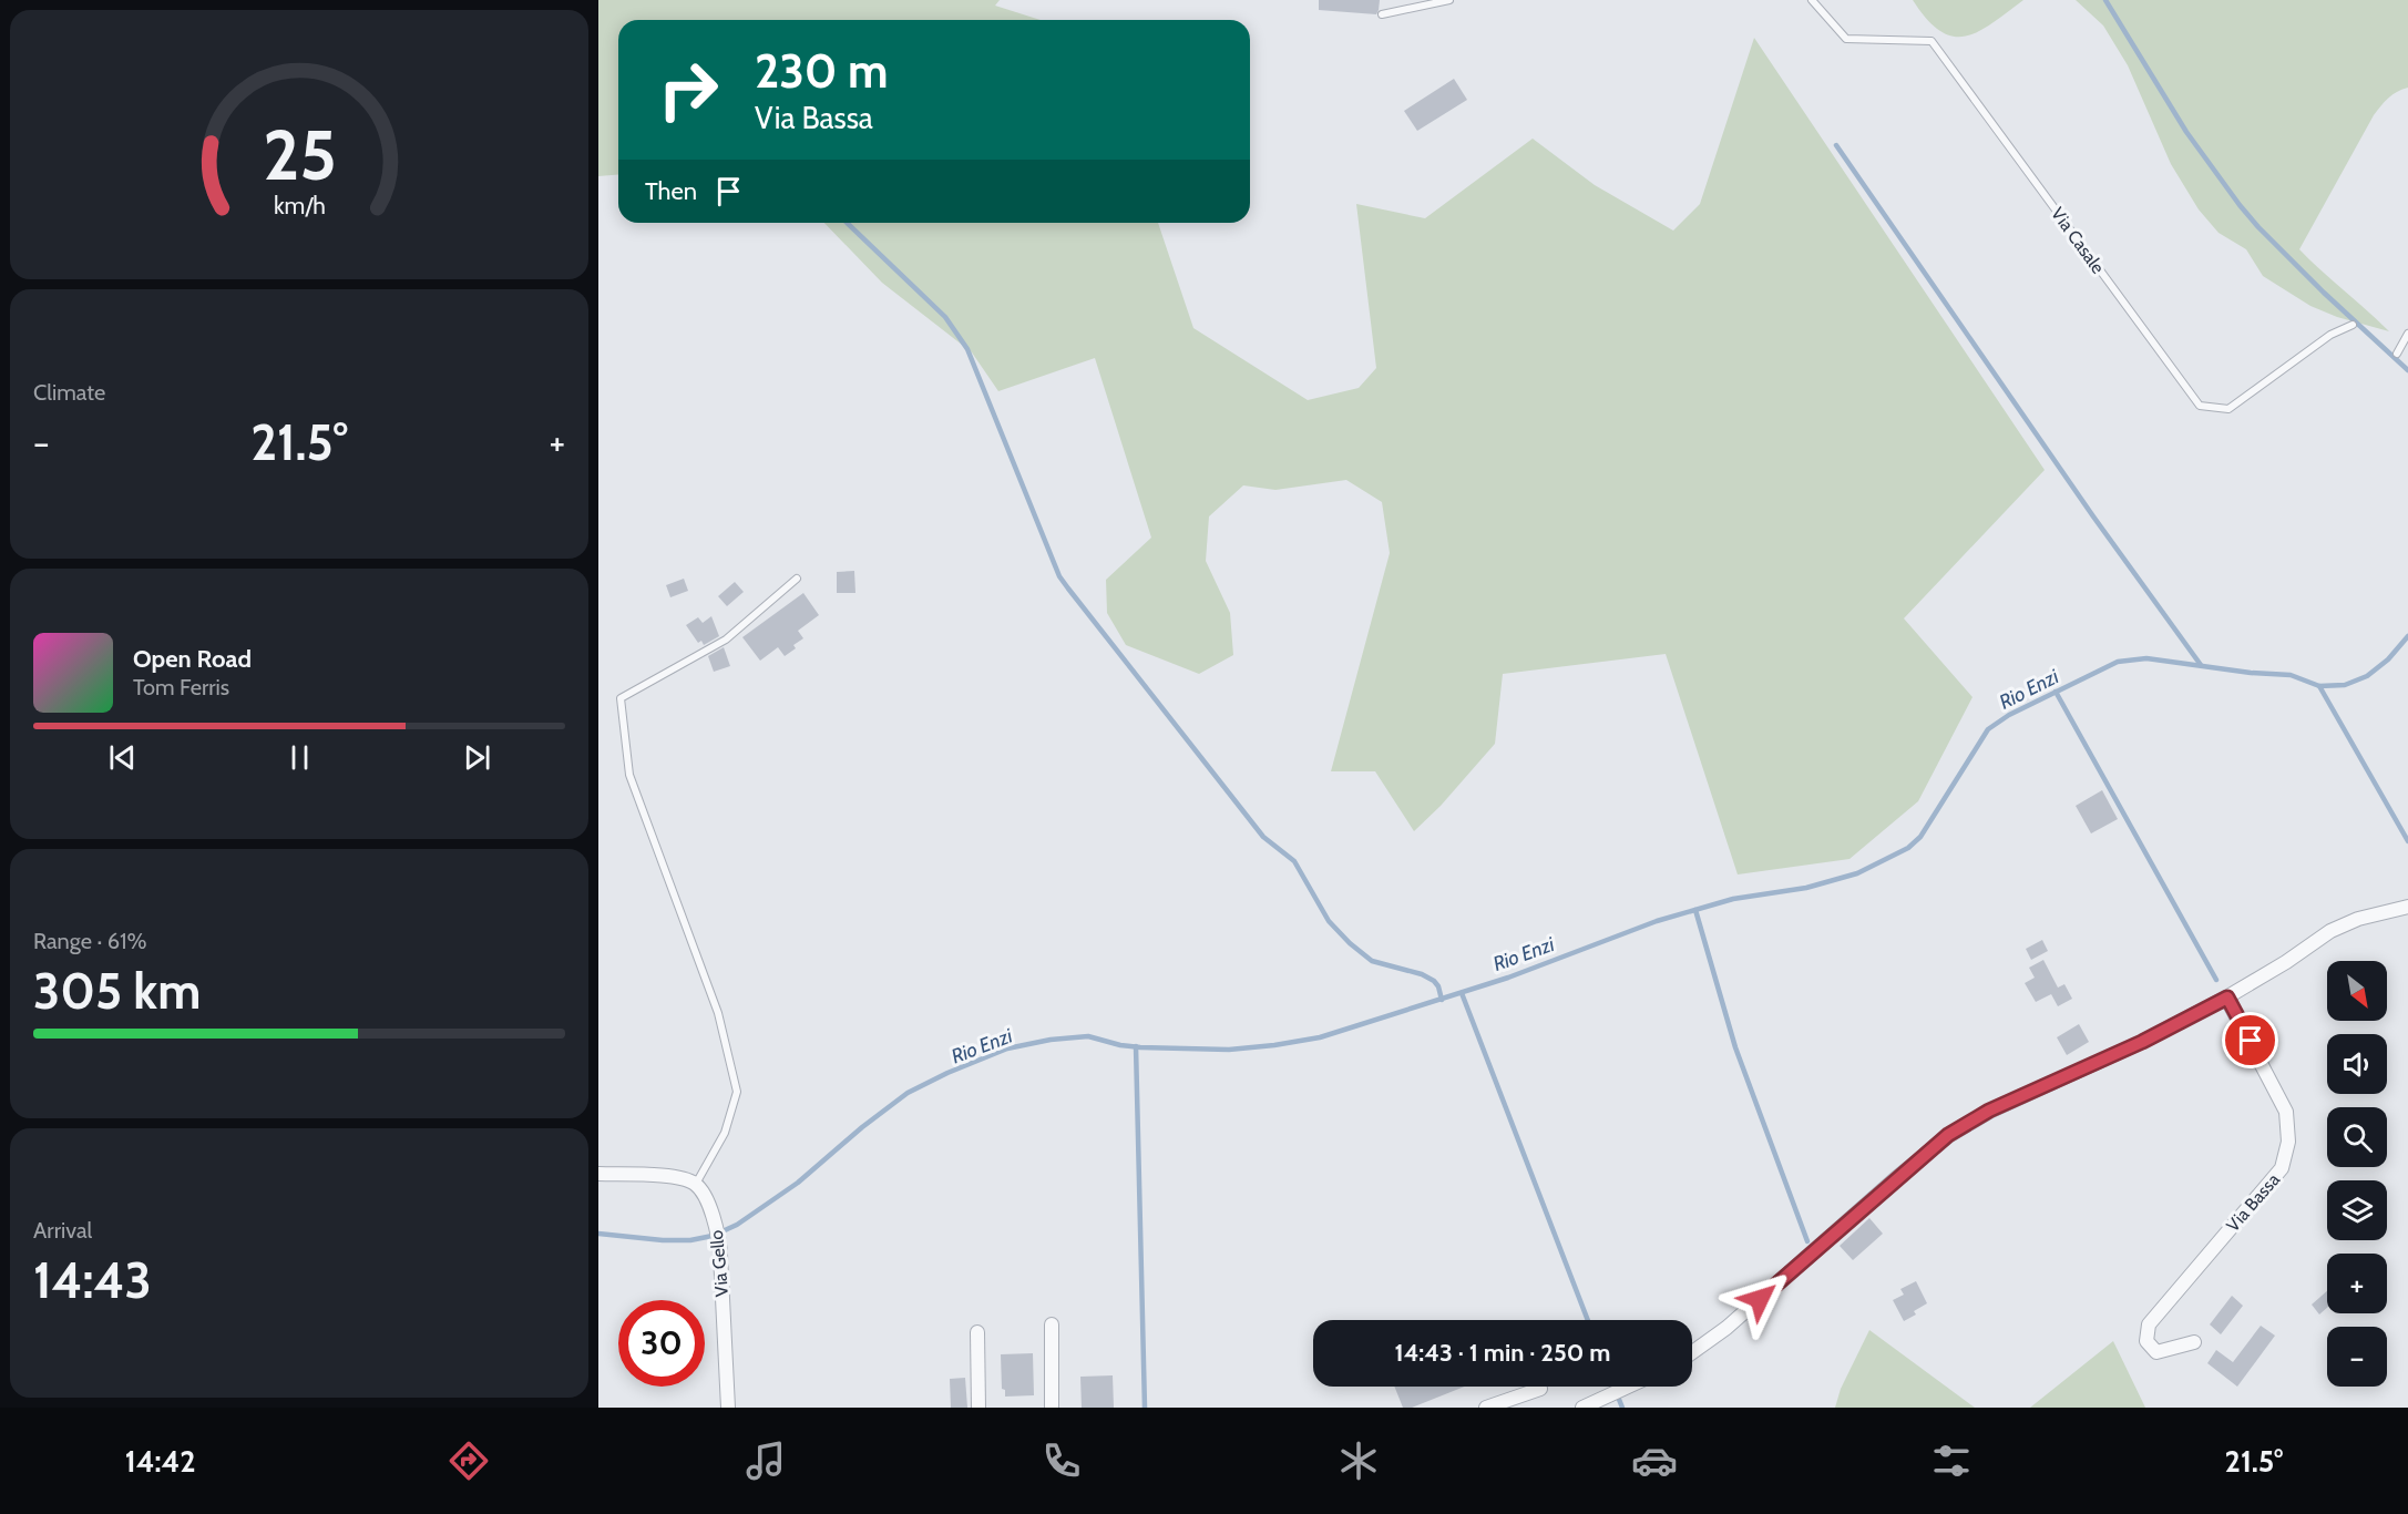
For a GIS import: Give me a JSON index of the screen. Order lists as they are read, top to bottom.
{
  "streets": {
    "street": ["Via Bassa", "Via Gello"],
    "lane": ["Via Casale"]
  },
  "water": ["Rio Enzi"],
  "north": "bottom right",
  "page": {
    "turn": ["230 m", "Via Bassa"],
    "then": "Then",
    "tile": [
      "Climate",
      ["Range · 61%", "305 km"],
      ["Arrival", "14:43"]
    ],
    "heat": ["−", "21.5°", "+"],
    "song": ["Open Road", "Tom Ferris"],
    "map_buttons": ["+", "−"],
    "limit": "30",
    "trip": "14:43 · 1 min · 250 m",
    "tabs": ["14:42", "21.5°"],
    "gauge": ["25", "km/h"]
  }
}
